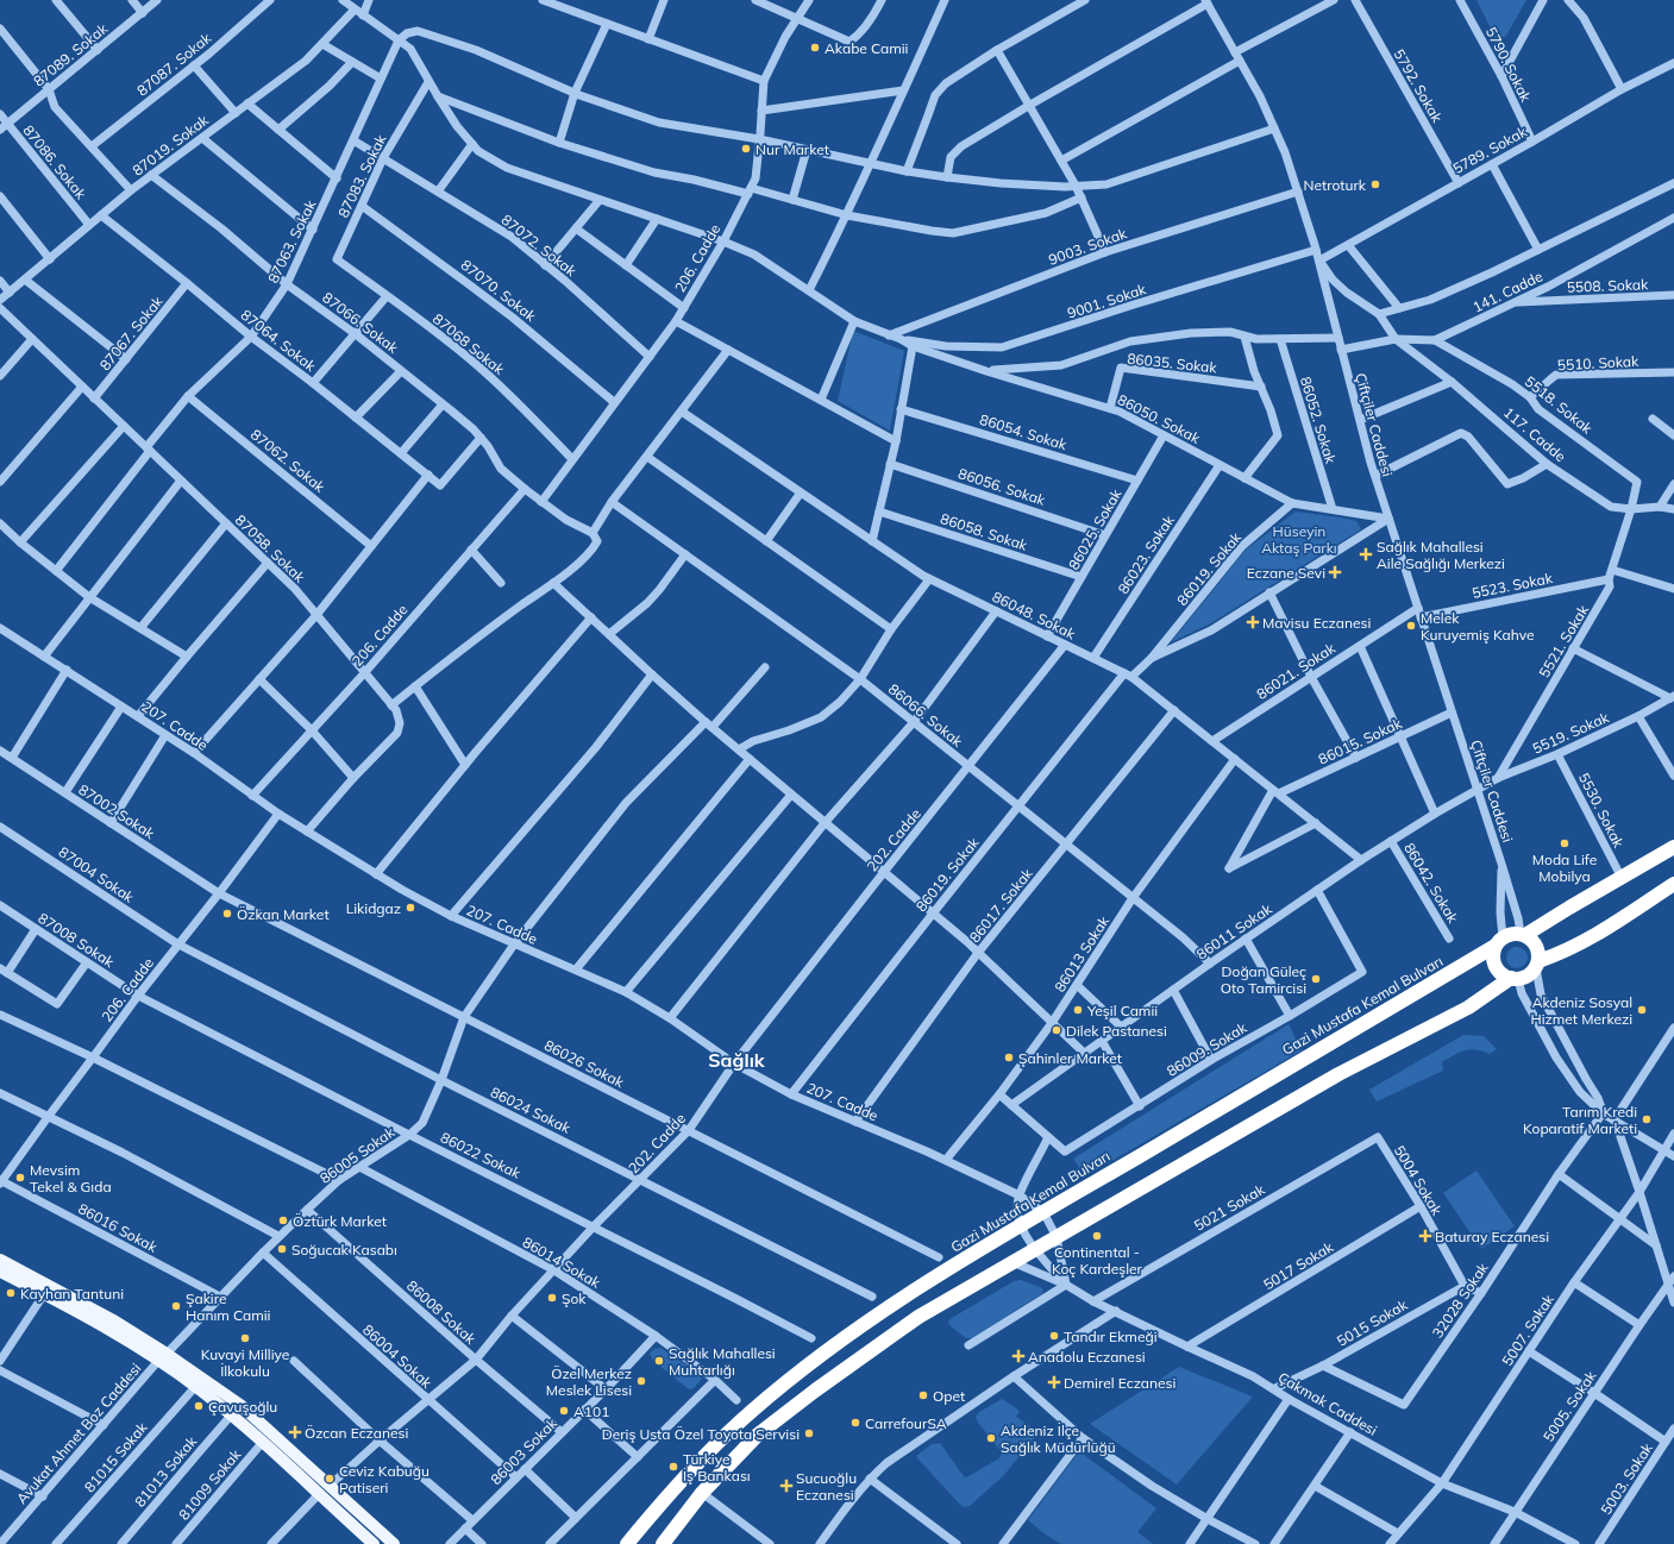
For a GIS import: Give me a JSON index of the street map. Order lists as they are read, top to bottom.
{
  "streets": {
    "highway": ["Gazi Mustafa Kemal Bulvarı"],
    "street": [
      "87089. Sokak",
      "87087. Sokak",
      "5790. Sokak",
      "5792. Sokak",
      "87019. Sokak",
      "5789. Sokak",
      "87086. Sokak",
      "87083. Sokak",
      "87063. Sokak",
      "87072. Sokak",
      "9003. Sokak",
      "206. Cadde",
      "5508. Sokak",
      "87070. Sokak",
      "141. Cadde",
      "9001. Sokak",
      "87066. Sokak",
      "87067. Sokak",
      "87064. Sokak",
      "87068 Sokak",
      "86035. Sokak",
      "5510. Sokak",
      "5518. Sokak",
      "86050. Sokak",
      "86052. Sokak",
      "Çiftçiler Caddesi",
      "86054. Sokak",
      "117. Cadde",
      "87062. Sokak",
      "86056. Sokak",
      "86025. Sokak",
      "86058. Sokak",
      "87058. Sokak",
      "86023. Sokak",
      "86019. Sokak",
      "5523. Sokak",
      "86048. Sokak",
      "5521. Sokak",
      "86021. Sokak",
      "86066. Sokak",
      "207. Cadde",
      "5519. Sokak",
      "86015. Sokak",
      "5530. Sokak",
      "87002 Sokak",
      "202. Cadde",
      "87004 Sokak",
      "86042. Sokak",
      "86017. Sokak",
      "86011 Sokak",
      "87008 Sokak",
      "86013 Sokak",
      "86009. Sokak",
      "86026 Sokak",
      "86024 Sokak",
      "86005 Sokak",
      "86022 Sokak",
      "5004 Sokak",
      "5021 Sokak",
      "86016 Sokak",
      "86014 Sokak",
      "5017 Sokak",
      "32028 Sokak",
      "86008 Sokak",
      "5015 Sokak",
      "5007. Sokak",
      "86004 Sokak",
      "Çakmak Caddesi",
      "5005. Sokak",
      "Avukat Ahmet Boz Caddesi",
      "86003 Sokak",
      "81015 Sokak",
      "81013 Sokak",
      "5003. Sokak",
      "81009 Sokak"
    ]
  },
  "crossings": [
    ["87089. Sokak", "87086. Sokak"],
    ["5790. Sokak", "5789. Sokak"],
    ["5792. Sokak", "5789. Sokak"],
    ["87019. Sokak", "87086. Sokak"],
    ["87019. Sokak", "87066. Sokak"],
    ["87019. Sokak", "87064. Sokak"],
    ["5789. Sokak", "Çiftçiler Caddesi"],
    ["87083. Sokak", "87072. Sokak"],
    ["87083. Sokak", "87070. Sokak"],
    ["87083. Sokak", "87068 Sokak"],
    ["87063. Sokak", "87072. Sokak"],
    ["87063. Sokak", "87066. Sokak"],
    ["87063. Sokak", "87064. Sokak"],
    ["87063. Sokak", "87062. Sokak"],
    ["87063. Sokak", "87058. Sokak"],
    ["87072. Sokak", "206. Cadde"],
    ["9003. Sokak", "Çiftçiler Caddesi"],
    ["206. Cadde", "87070. Sokak"],
    ["206. Cadde", "87066. Sokak"],
    ["206. Cadde", "87068 Sokak"],
    ["206. Cadde", "87058. Sokak"],
    ["206. Cadde", "207. Cadde"],
    ["206. Cadde", "87002 Sokak"],
    ["206. Cadde", "87004 Sokak"],
    ["206. Cadde", "87008 Sokak"],
    ["206. Cadde", "86026 Sokak"],
    ["206. Cadde", "86024 Sokak"],
    ["206. Cadde", "86022 Sokak"],
    ["206. Cadde", "86016 Sokak"],
    ["5508. Sokak", "141. Cadde"],
    ["141. Cadde", "5518. Sokak"],
    ["141. Cadde", "Çiftçiler Caddesi"],
    ["141. Cadde", "117. Cadde"],
    ["9001. Sokak", "86050. Sokak"],
    ["9001. Sokak", "Çiftçiler Caddesi"],
    ["87066. Sokak", "87064. Sokak"],
    ["87067. Sokak", "87064. Sokak"],
    ["87067. Sokak", "87058. Sokak"],
    ["86035. Sokak", "86050. Sokak"],
    ["5510. Sokak", "5518. Sokak"],
    ["5518. Sokak", "117. Cadde"],
    ["5518. Sokak", "5521. Sokak"],
    ["86050. Sokak", "86052. Sokak"],
    ["86050. Sokak", "Çiftçiler Caddesi"],
    ["86050. Sokak", "86025. Sokak"],
    ["86050. Sokak", "86023. Sokak"],
    ["86050. Sokak", "86019. Sokak"],
    ["Çiftçiler Caddesi", "86019. Sokak"],
    ["Çiftçiler Caddesi", "5523. Sokak"],
    ["Çiftçiler Caddesi", "86021. Sokak"],
    ["Çiftçiler Caddesi", "5519. Sokak"],
    ["Çiftçiler Caddesi", "86015. Sokak"],
    ["Çiftçiler Caddesi", "86011 Sokak"],
    ["Çiftçiler Caddesi", "Gazi Mustafa Kemal Bulvarı"],
    ["86054. Sokak", "86025. Sokak"],
    ["117. Cadde", "5521. Sokak"],
    ["86056. Sokak", "86025. Sokak"],
    ["86025. Sokak", "86058. Sokak"],
    ["86025. Sokak", "86048. Sokak"],
    ["87058. Sokak", "207. Cadde"],
    ["86023. Sokak", "86048. Sokak"],
    ["86019. Sokak", "86048. Sokak"],
    ["86019. Sokak", "86066. Sokak"],
    ["86019. Sokak", "207. Cadde"],
    ["5523. Sokak", "5521. Sokak"],
    ["86048. Sokak", "86021. Sokak"],
    ["86048. Sokak", "86015. Sokak"],
    ["86048. Sokak", "202. Cadde"],
    ["86048. Sokak", "86017. Sokak"],
    ["86048. Sokak", "86011 Sokak"],
    ["86048. Sokak", "86013 Sokak"],
    ["5521. Sokak", "5519. Sokak"],
    ["86066. Sokak", "202. Cadde"],
    ["86066. Sokak", "86017. Sokak"],
    ["86066. Sokak", "86011 Sokak"],
    ["86066. Sokak", "86013 Sokak"],
    ["207. Cadde", "202. Cadde"],
    ["207. Cadde", "86017. Sokak"],
    ["207. Cadde", "86013 Sokak"],
    ["207. Cadde", "Gazi Mustafa Kemal Bulvarı"],
    ["207. Cadde", "86005 Sokak"],
    ["5519. Sokak", "5530. Sokak"],
    ["5519. Sokak", "86011 Sokak"],
    ["87002 Sokak", "86026 Sokak"],
    ["202. Cadde", "86026 Sokak"],
    ["202. Cadde", "86024 Sokak"],
    ["202. Cadde", "86022 Sokak"],
    ["202. Cadde", "86014 Sokak"],
    ["202. Cadde", "86008 Sokak"],
    ["202. Cadde", "86004 Sokak"],
    ["87004 Sokak", "86024 Sokak"],
    ["86042. Sokak", "86011 Sokak"],
    ["86011 Sokak", "86009. Sokak"],
    ["87008 Sokak", "86022 Sokak"],
    ["86026 Sokak", "86005 Sokak"],
    ["86024 Sokak", "86005 Sokak"],
    ["86005 Sokak", "86022 Sokak"],
    ["86005 Sokak", "86016 Sokak"],
    ["86005 Sokak", "86014 Sokak"],
    ["86005 Sokak", "86008 Sokak"],
    ["86005 Sokak", "86004 Sokak"],
    ["86005 Sokak", "Avukat Ahmet Boz Caddesi"],
    ["5004 Sokak", "5021 Sokak"],
    ["5004 Sokak", "5017 Sokak"],
    ["5004 Sokak", "5015 Sokak"],
    ["5021 Sokak", "Çakmak Caddesi"],
    ["86014 Sokak", "86003 Sokak"],
    ["5017 Sokak", "Çakmak Caddesi"],
    ["32028 Sokak", "5015 Sokak"],
    ["86008 Sokak", "86003 Sokak"],
    ["5015 Sokak", "Çakmak Caddesi"],
    ["5007. Sokak", "Çakmak Caddesi"],
    ["86004 Sokak", "86003 Sokak"],
    ["Çakmak Caddesi", "5005. Sokak"]
  ],
  "districts": ["Sağlık"],
  "parks": ["Hüseyin Aktaş Parkı"],
  "places": {
    "other": [
      "Akabe Camii",
      "Nur Market",
      "Netroturk",
      "Melek Kuruyemiş Kahve",
      "Moda Life Mobilya",
      "Likidgaz",
      "Özkan Market",
      "Doğan Güleç Oto Tamircisi",
      "Yeşil Camii",
      "Akdeniz Sosyal Hizmet Merkezi",
      "Dilek Pastanesi",
      "Şahinler Market",
      "Tarım Kredi Koparatif Marketi",
      "Mevsim Tekel & Gıda",
      "Öztürk Market",
      "Continental - Koç Kardeşler",
      "Soğucak Kasabı",
      "Kayhan Tantuni",
      "Şok",
      "Şakire Hanım Camii",
      "Tandır Ekmeği",
      "Kuvayi Milliye İlkokulu",
      "Sağlık Mahallesi Muhtarlığı",
      "Özel Merkez Meslek Lisesi",
      "Opet",
      "Çavuşoğlu",
      "A101",
      "CarrefourSA",
      "Deriş Usta Özel Toyota Servisi",
      "Akdeniz İlçe Sağlık Müdürlüğü",
      "Türkiye İş Bankası",
      "Ceviz Kabuğu Patiseri"
    ],
    "health": [
      "Sağlık Mahallesi Aile Sağlığı Merkezi",
      "Eczane Sevi",
      "Mavisu Eczanesi",
      "Baturay Eczanesi",
      "Anadolu Eczanesi",
      "Demirel Eczanesi",
      "Özcan Eczanesi",
      "Sucuoğlu Eczanesi"
    ]
  }
}
